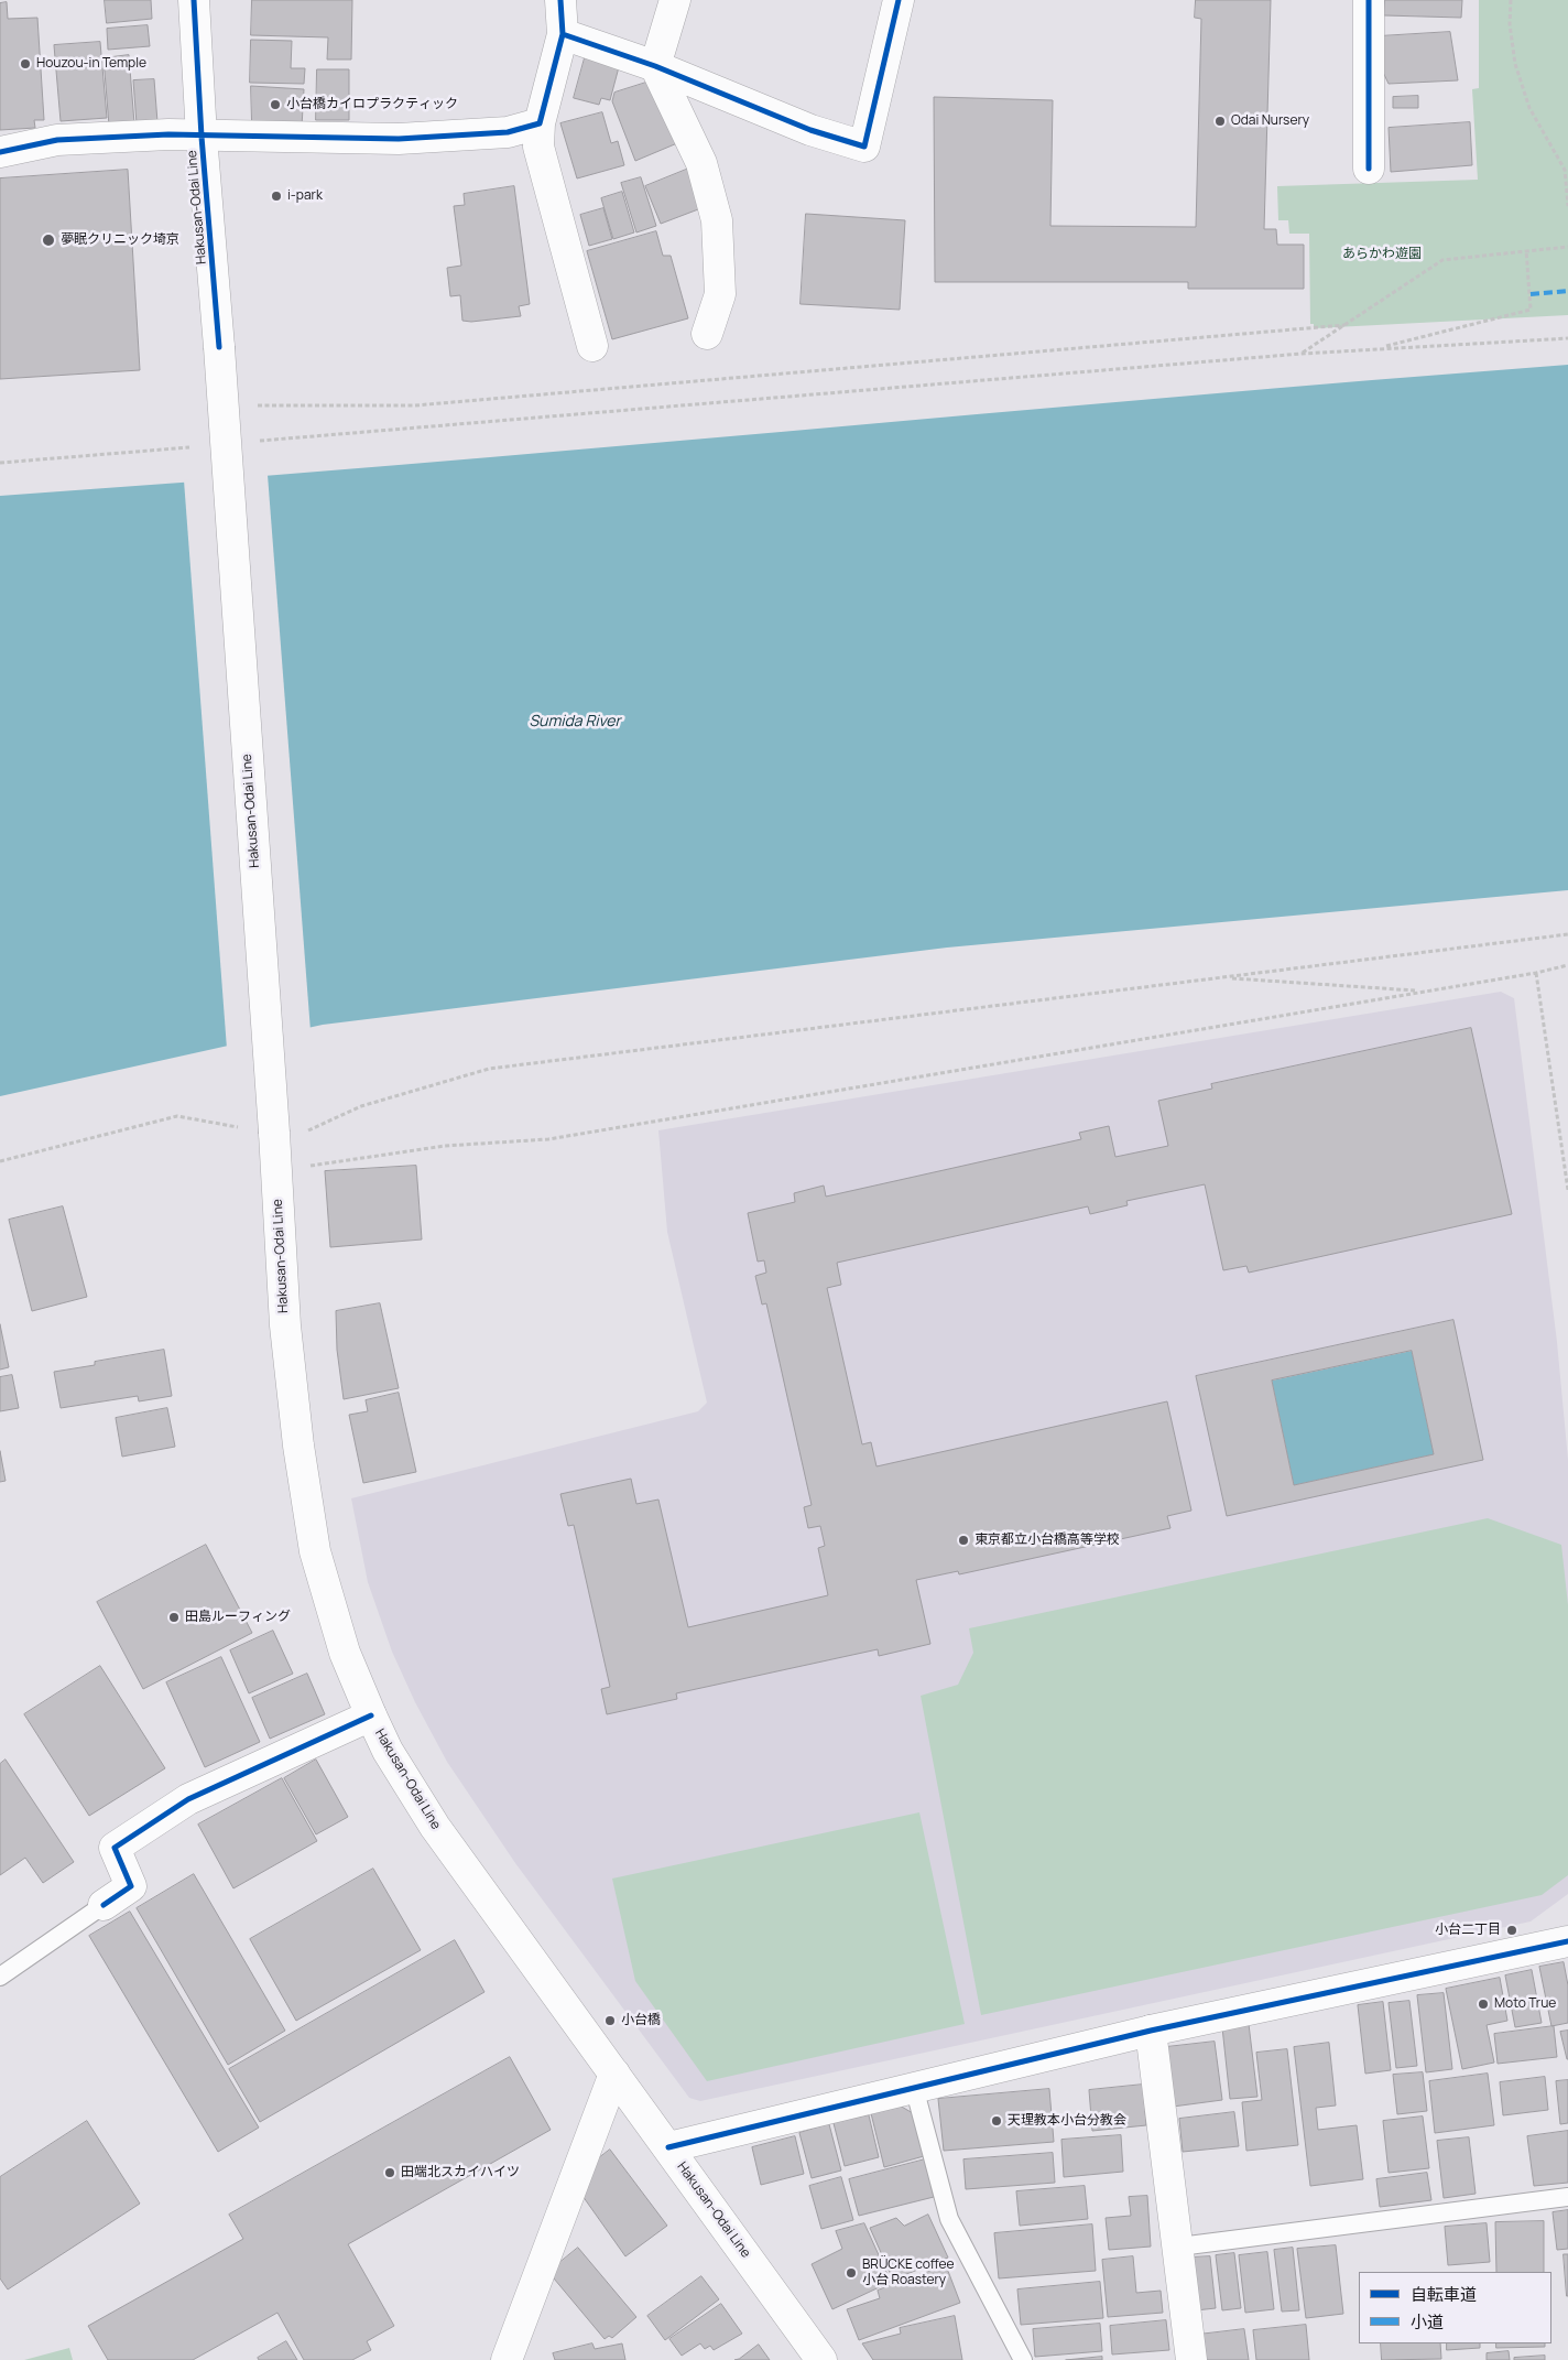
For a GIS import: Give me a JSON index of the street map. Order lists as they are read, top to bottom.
{
  "streets": {
    "street": ["Hakusan-Odai Line"]
  },
  "water": ["Sumida River"],
  "parks": ["あらかわ遊園"],
  "places": [
    "Houzou-in Temple",
    "小台橋カイロプラクティック",
    "Odai Nursery",
    "i-park",
    "夢眠クリニック埼京",
    "東京都立小台橋高等学校",
    "田島ルーフィング",
    "小台二丁目",
    "Moto True",
    "小台橋",
    "天理教本小台分教会",
    "田端北スカイハイツ",
    "BRÜCKE coffee 小台 Roastery"
  ],
  "legend": ["自転車道", "小道"]
}
